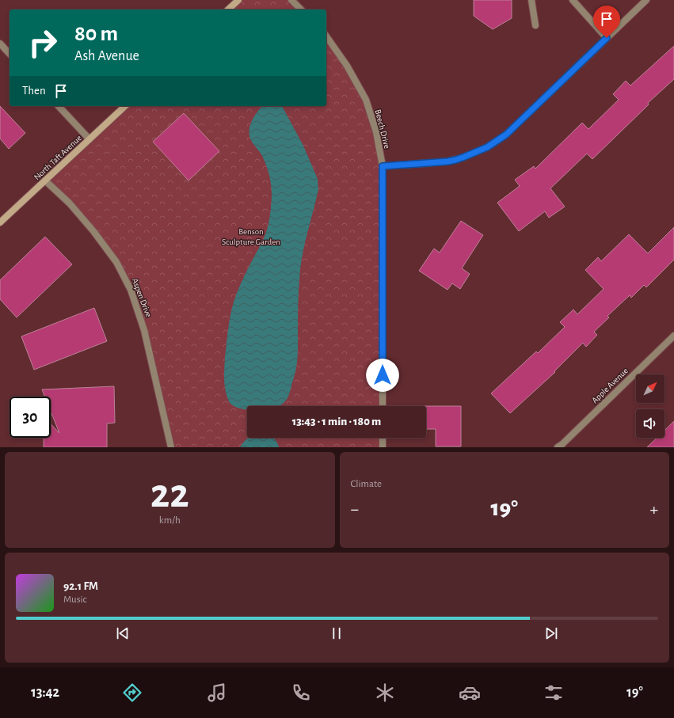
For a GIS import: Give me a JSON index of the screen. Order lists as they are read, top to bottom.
{
  "streets": {
    "main road": ["North Taft Avenue"],
    "street": ["Beech Drive", "Aspen Drive", "Apple Avenue"]
  },
  "crossings": [
    ["North Taft Avenue", "Aspen Drive"]
  ],
  "parks": ["Benson Sculpture Garden"],
  "north": "top right",
  "page": {
    "turn": ["80 m", "Ash Avenue"],
    "then": "Then",
    "limit": "30",
    "trip": "13:43 · 1 min · 180 m",
    "tile": [
      ["22", "km/h"],
      "Climate"
    ],
    "heat": ["−", "19°", "+"],
    "song": ["92.1 FM", "Music"],
    "tabs": ["13:42", "19°"]
  }
}
